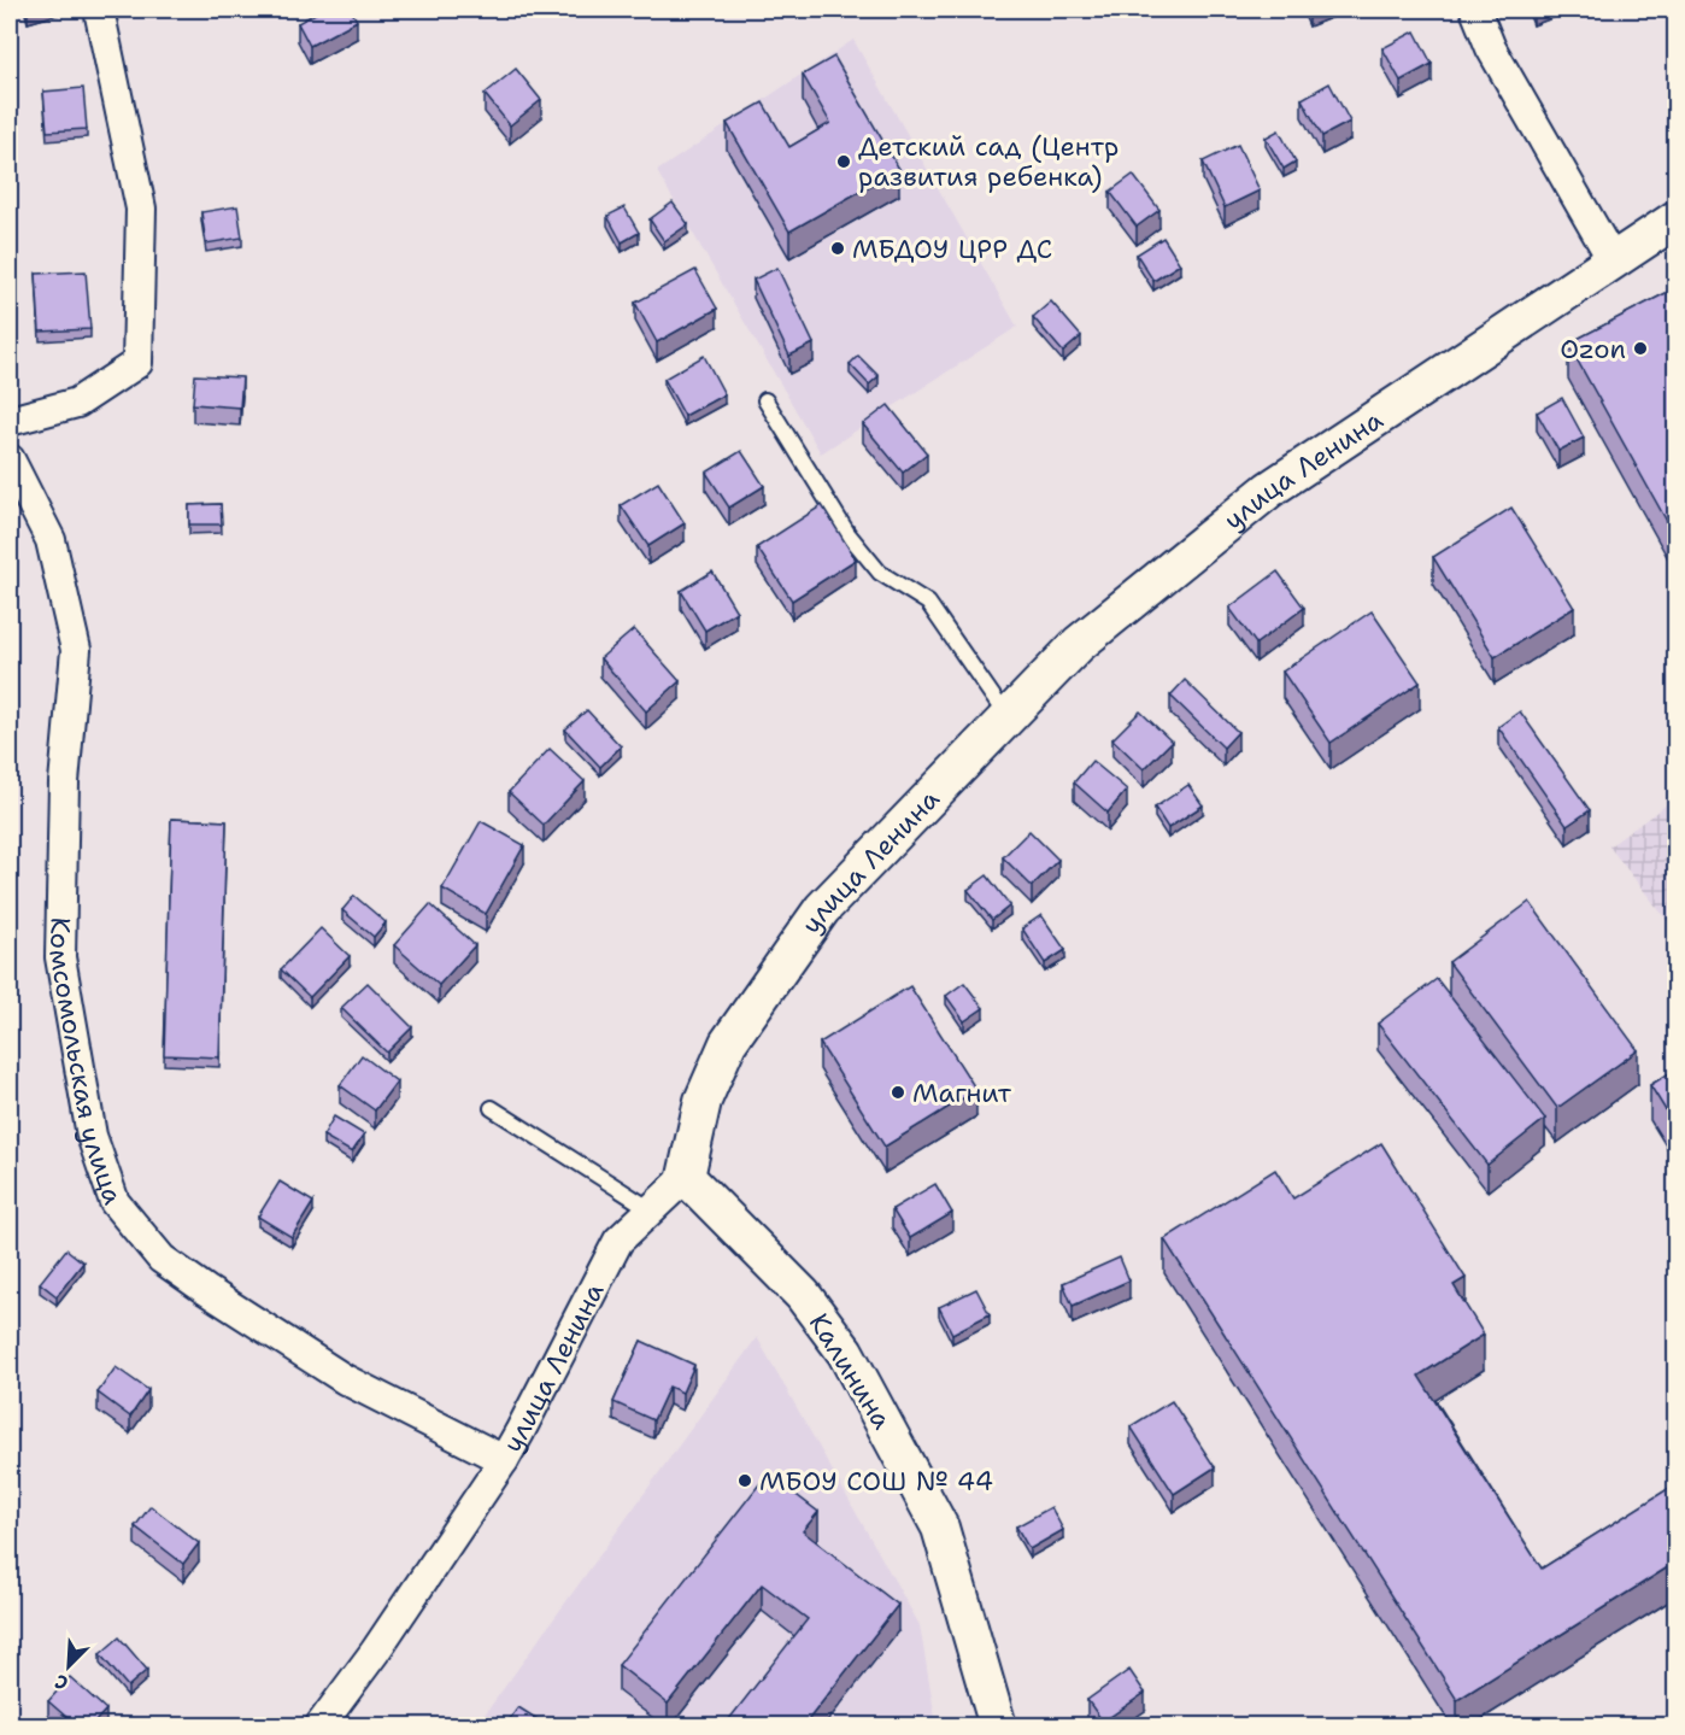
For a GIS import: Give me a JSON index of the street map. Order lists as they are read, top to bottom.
{
  "streets": {
    "street": ["улица Ленина", "Комсомольская улица", "Калинина"]
  },
  "crossings": [
    ["улица Ленина", "Комсомольская улица"],
    ["улица Ленина", "Калинина"]
  ],
  "places": [
    "Детский сад (Центр развития ребенка)",
    "МБДОУ ЦРР ДС",
    "Ozon",
    "Магнит",
    "МБОУ СОШ № 44"
  ],
  "north": "bottom left"
}
